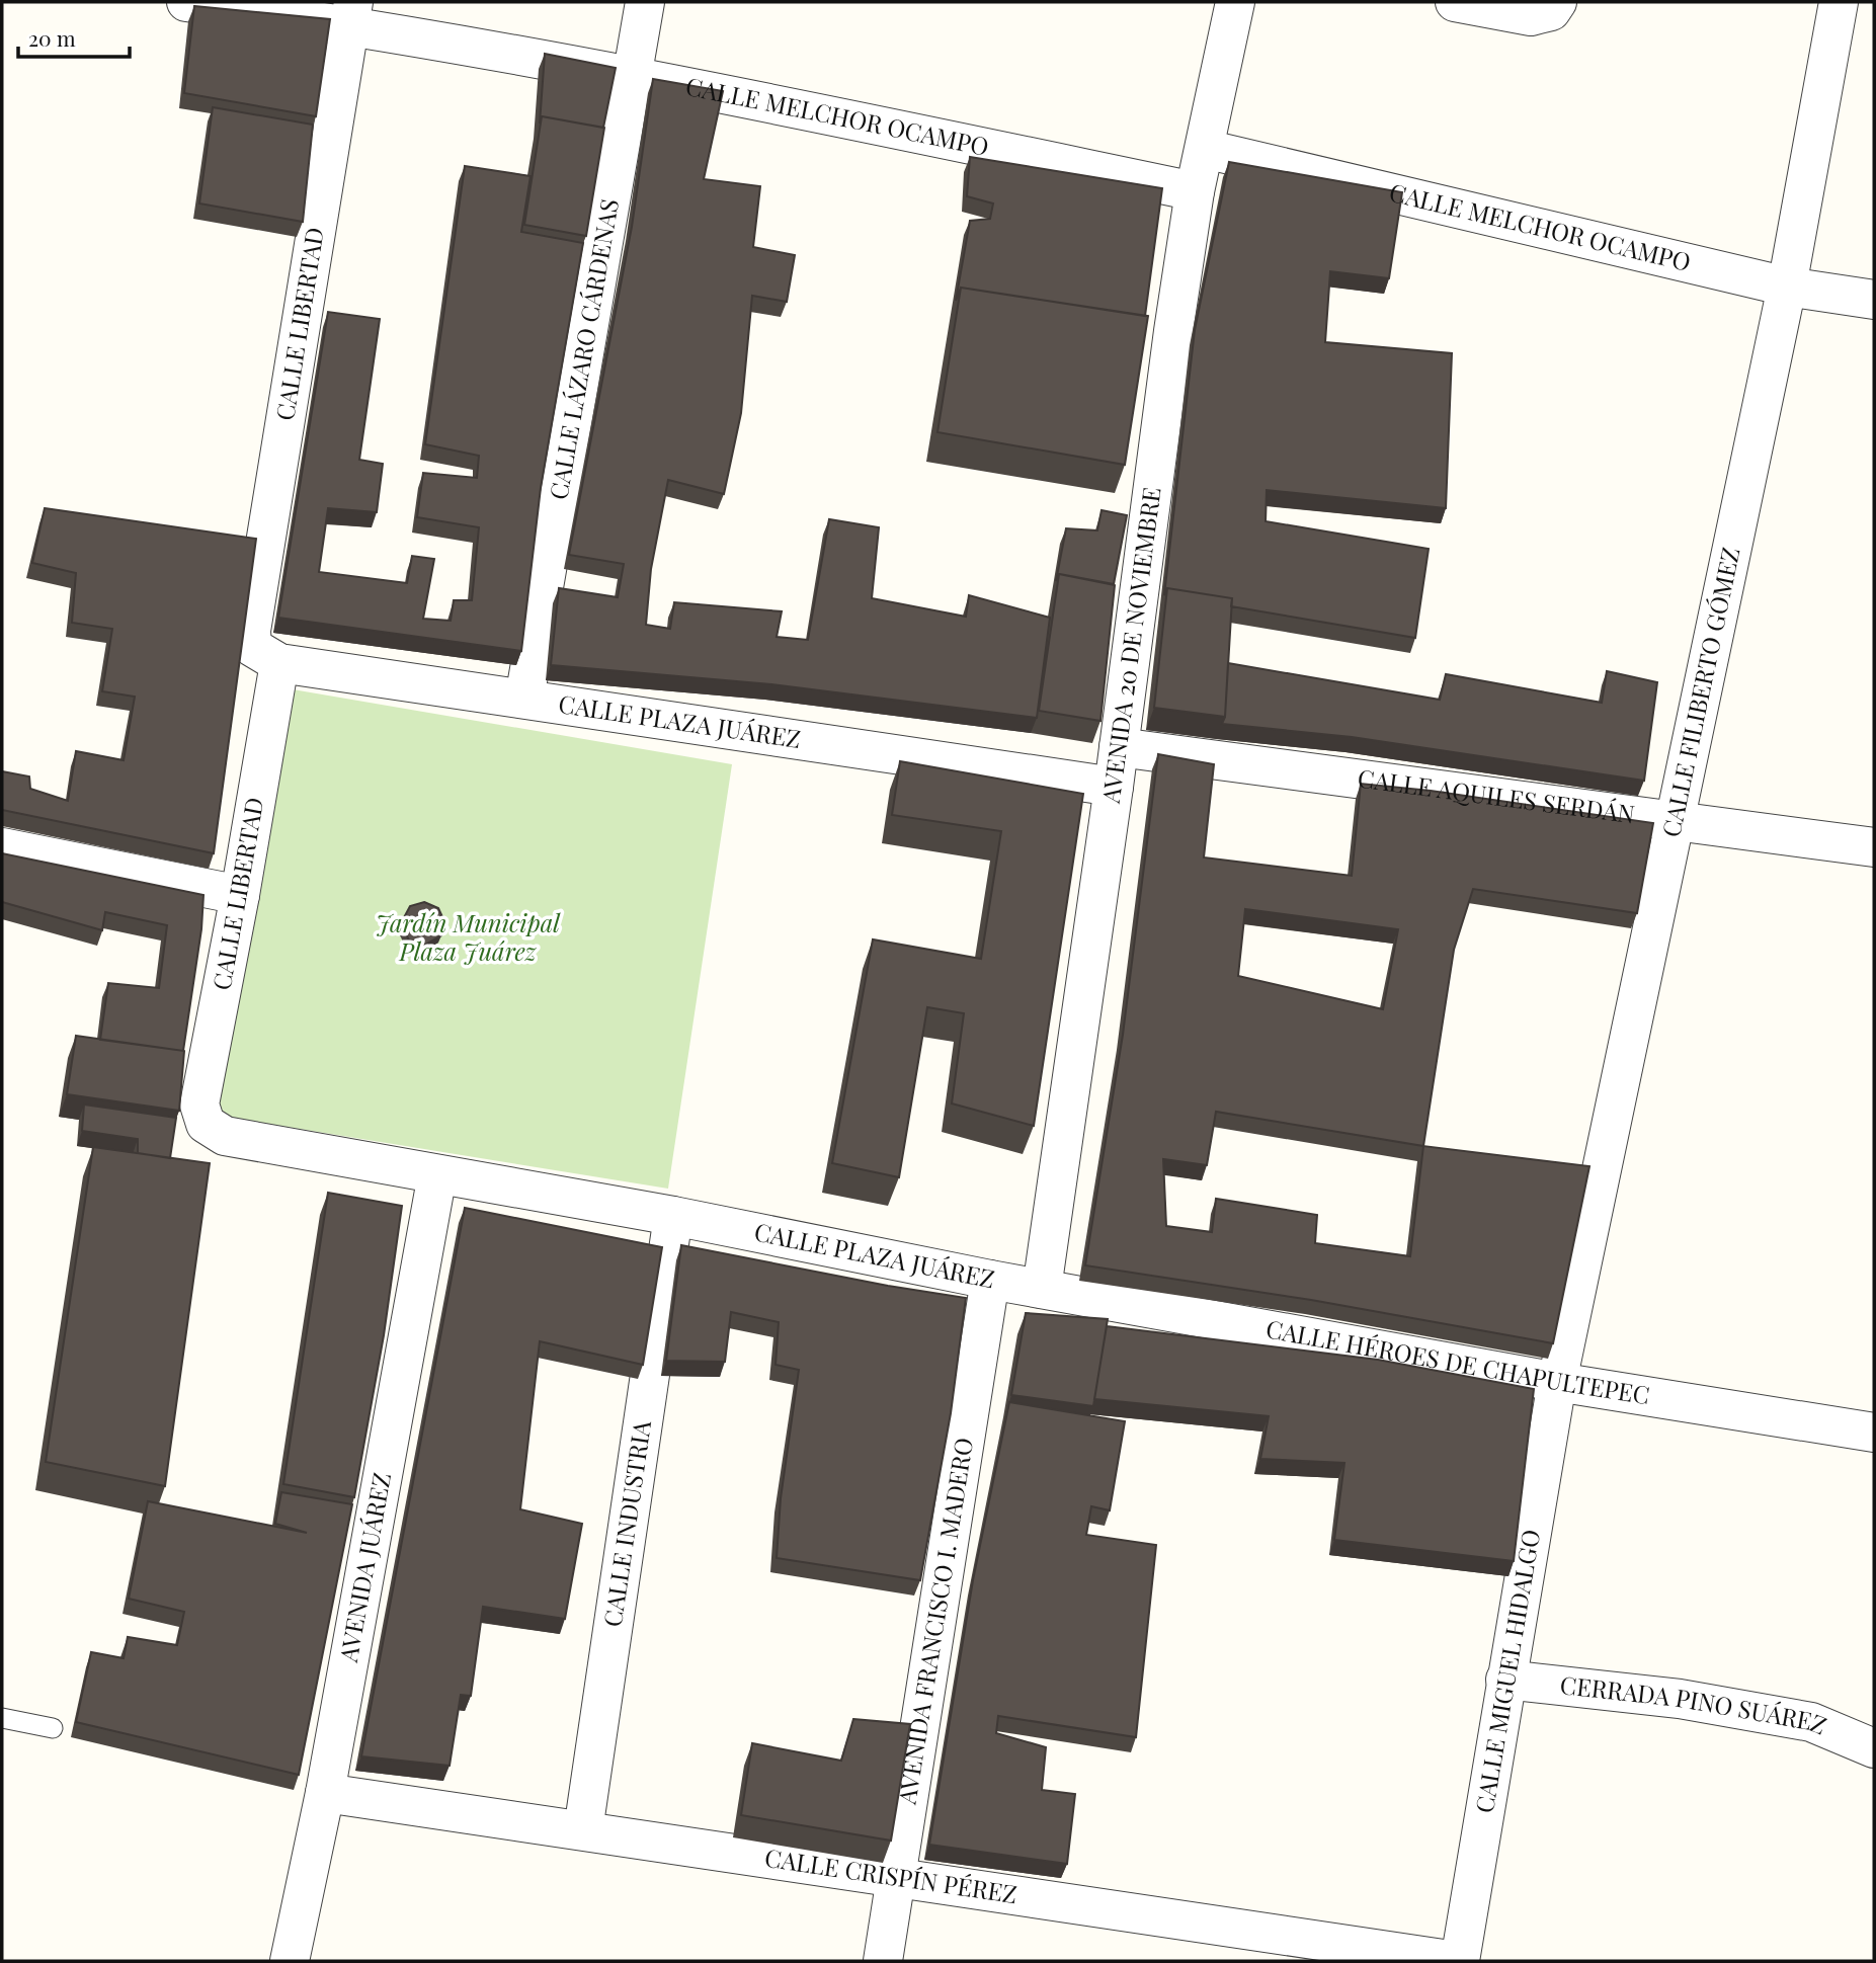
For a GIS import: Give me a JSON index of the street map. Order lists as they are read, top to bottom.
{
  "streets": {
    "street": [
      "CALLE MELCHOR OCAMPO",
      "CALLE LIBERTAD",
      "CALLE LÁZARO CÁRDENAS",
      "AVENIDA 20 DE NOVIEMBRE",
      "CALLE FILIBERTO GÓMEZ",
      "CALLE PLAZA JUÁREZ",
      "CALLE AQUILES SERDÁN",
      "CALLE HÉROES DE CHAPULTEPEC",
      "CALLE INDUSTRIA",
      "AVENIDA JUÁREZ",
      "AVENIDA FRANCISCO I. MADERO",
      "CALLE MIGUEL HIDALGO",
      "CERRADA PINO SUÁREZ",
      "CALLE CRISPÍN PÉREZ"
    ]
  },
  "crossings": [
    ["CALLE MELCHOR OCAMPO", "CALLE LIBERTAD"],
    ["CALLE MELCHOR OCAMPO", "CALLE LÁZARO CÁRDENAS"],
    ["CALLE MELCHOR OCAMPO", "AVENIDA 20 DE NOVIEMBRE"],
    ["CALLE MELCHOR OCAMPO", "CALLE FILIBERTO GÓMEZ"],
    ["CALLE LIBERTAD", "CALLE PLAZA JUÁREZ"],
    ["CALLE LÁZARO CÁRDENAS", "CALLE PLAZA JUÁREZ"],
    ["AVENIDA 20 DE NOVIEMBRE", "CALLE PLAZA JUÁREZ"],
    ["AVENIDA 20 DE NOVIEMBRE", "CALLE AQUILES SERDÁN"],
    ["AVENIDA 20 DE NOVIEMBRE", "CALLE HÉROES DE CHAPULTEPEC"],
    ["CALLE FILIBERTO GÓMEZ", "CALLE AQUILES SERDÁN"],
    ["CALLE FILIBERTO GÓMEZ", "CALLE HÉROES DE CHAPULTEPEC"],
    ["CALLE FILIBERTO GÓMEZ", "CALLE MIGUEL HIDALGO"],
    ["CALLE PLAZA JUÁREZ", "CALLE HÉROES DE CHAPULTEPEC"],
    ["CALLE PLAZA JUÁREZ", "CALLE INDUSTRIA"],
    ["CALLE PLAZA JUÁREZ", "AVENIDA JUÁREZ"],
    ["CALLE PLAZA JUÁREZ", "AVENIDA FRANCISCO I. MADERO"],
    ["CALLE HÉROES DE CHAPULTEPEC", "CALLE MIGUEL HIDALGO"],
    ["CALLE INDUSTRIA", "CALLE CRISPÍN PÉREZ"],
    ["AVENIDA JUÁREZ", "CALLE CRISPÍN PÉREZ"],
    ["AVENIDA FRANCISCO I. MADERO", "CALLE CRISPÍN PÉREZ"],
    ["CALLE MIGUEL HIDALGO", "CERRADA PINO SUÁREZ"],
    ["CALLE MIGUEL HIDALGO", "CALLE CRISPÍN PÉREZ"]
  ],
  "parks": ["Jardín Municipal Plaza Juárez"],
  "scale_bar": "20 m"
}
